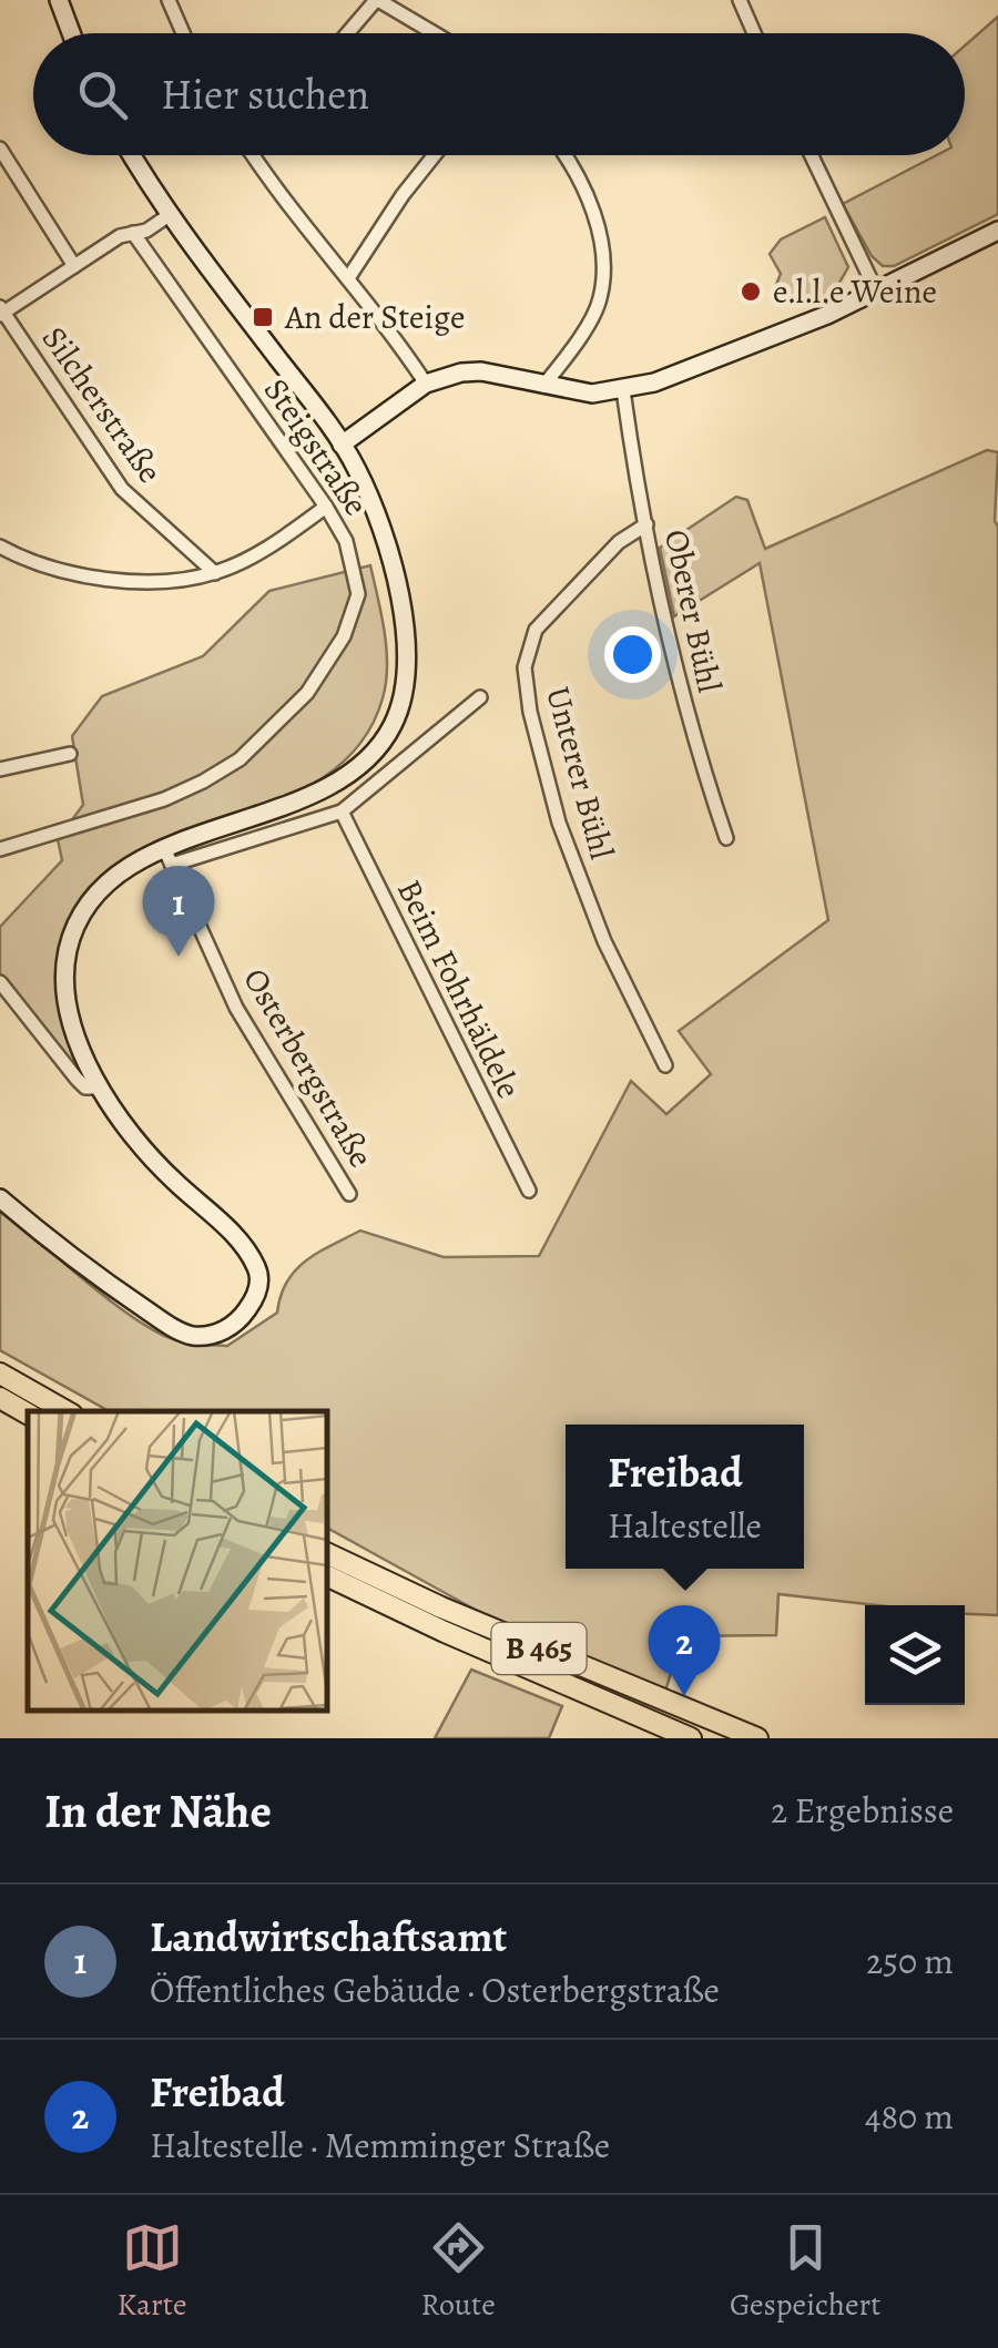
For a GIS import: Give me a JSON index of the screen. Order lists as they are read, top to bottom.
{
  "streets": {
    "main road": ["B 465"],
    "street": [
      "Silcherstraße",
      "Steigstraße",
      "Oberer Bühl",
      "Unterer Bühl",
      "Beim Fohrhäldele",
      "Osterbergstraße"
    ]
  },
  "crossings": [
    ["Oberer Bühl", "Unterer Bühl"]
  ],
  "places": {
    "other": ["e.l.l.e Weine"],
    "transit": ["An der Steige"]
  },
  "page": {
    "search": "Hier suchen",
    "pins": ["1", "2"],
    "popup": ["Freibad", "Haltestelle"],
    "heading": ["In der Nähe", "2 Ergebnisse"],
    "list": [
      {
        "mark": "1",
        "name": "Landwirtschaftsamt",
        "note": "Öffentliches Gebäude · Osterbergstraße",
        "value": "250 m"
      },
      {
        "mark": "2",
        "name": "Freibad",
        "note": "Haltestelle · Memminger Straße",
        "value": "480 m"
      }
    ],
    "nav": ["Karte", "Route", "Gespeichert"]
  }
}
